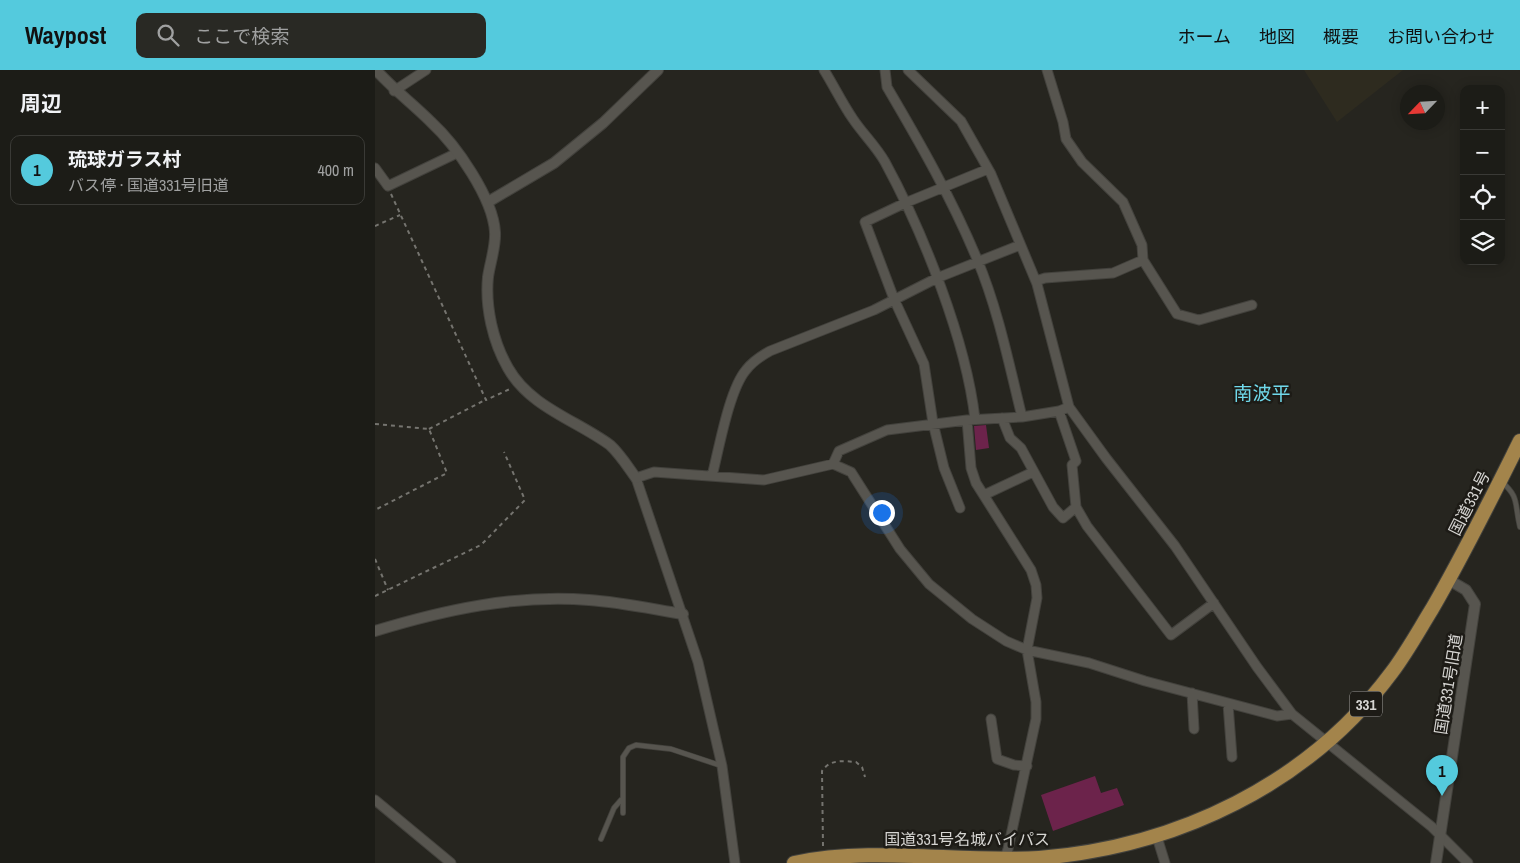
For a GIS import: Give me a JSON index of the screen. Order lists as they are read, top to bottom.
{
  "streets": {
    "highway": ["国道331号", "331", "国道331号名城バイパス"],
    "street": ["国道331号旧道"]
  },
  "crossings": [
    ["国道331号", "国道331号旧道"],
    ["国道331号", "国道331号名城バイパス"],
    ["国道331号旧道", "国道331号名城バイパス"]
  ],
  "districts": ["南波平"],
  "north": "bottom left",
  "page": {
    "header": "Waypost",
    "search": "ここで検索",
    "nav": [
      "ホーム",
      "地図",
      "概要",
      "お問い合わせ"
    ],
    "heading": "周辺",
    "map_buttons": ["+", "−"],
    "list": [
      {
        "mark": "1",
        "name": "琉球ガラス村",
        "note": "バス停 · 国道331号旧道",
        "value": "400 m"
      }
    ],
    "pins": "1"
  }
}
